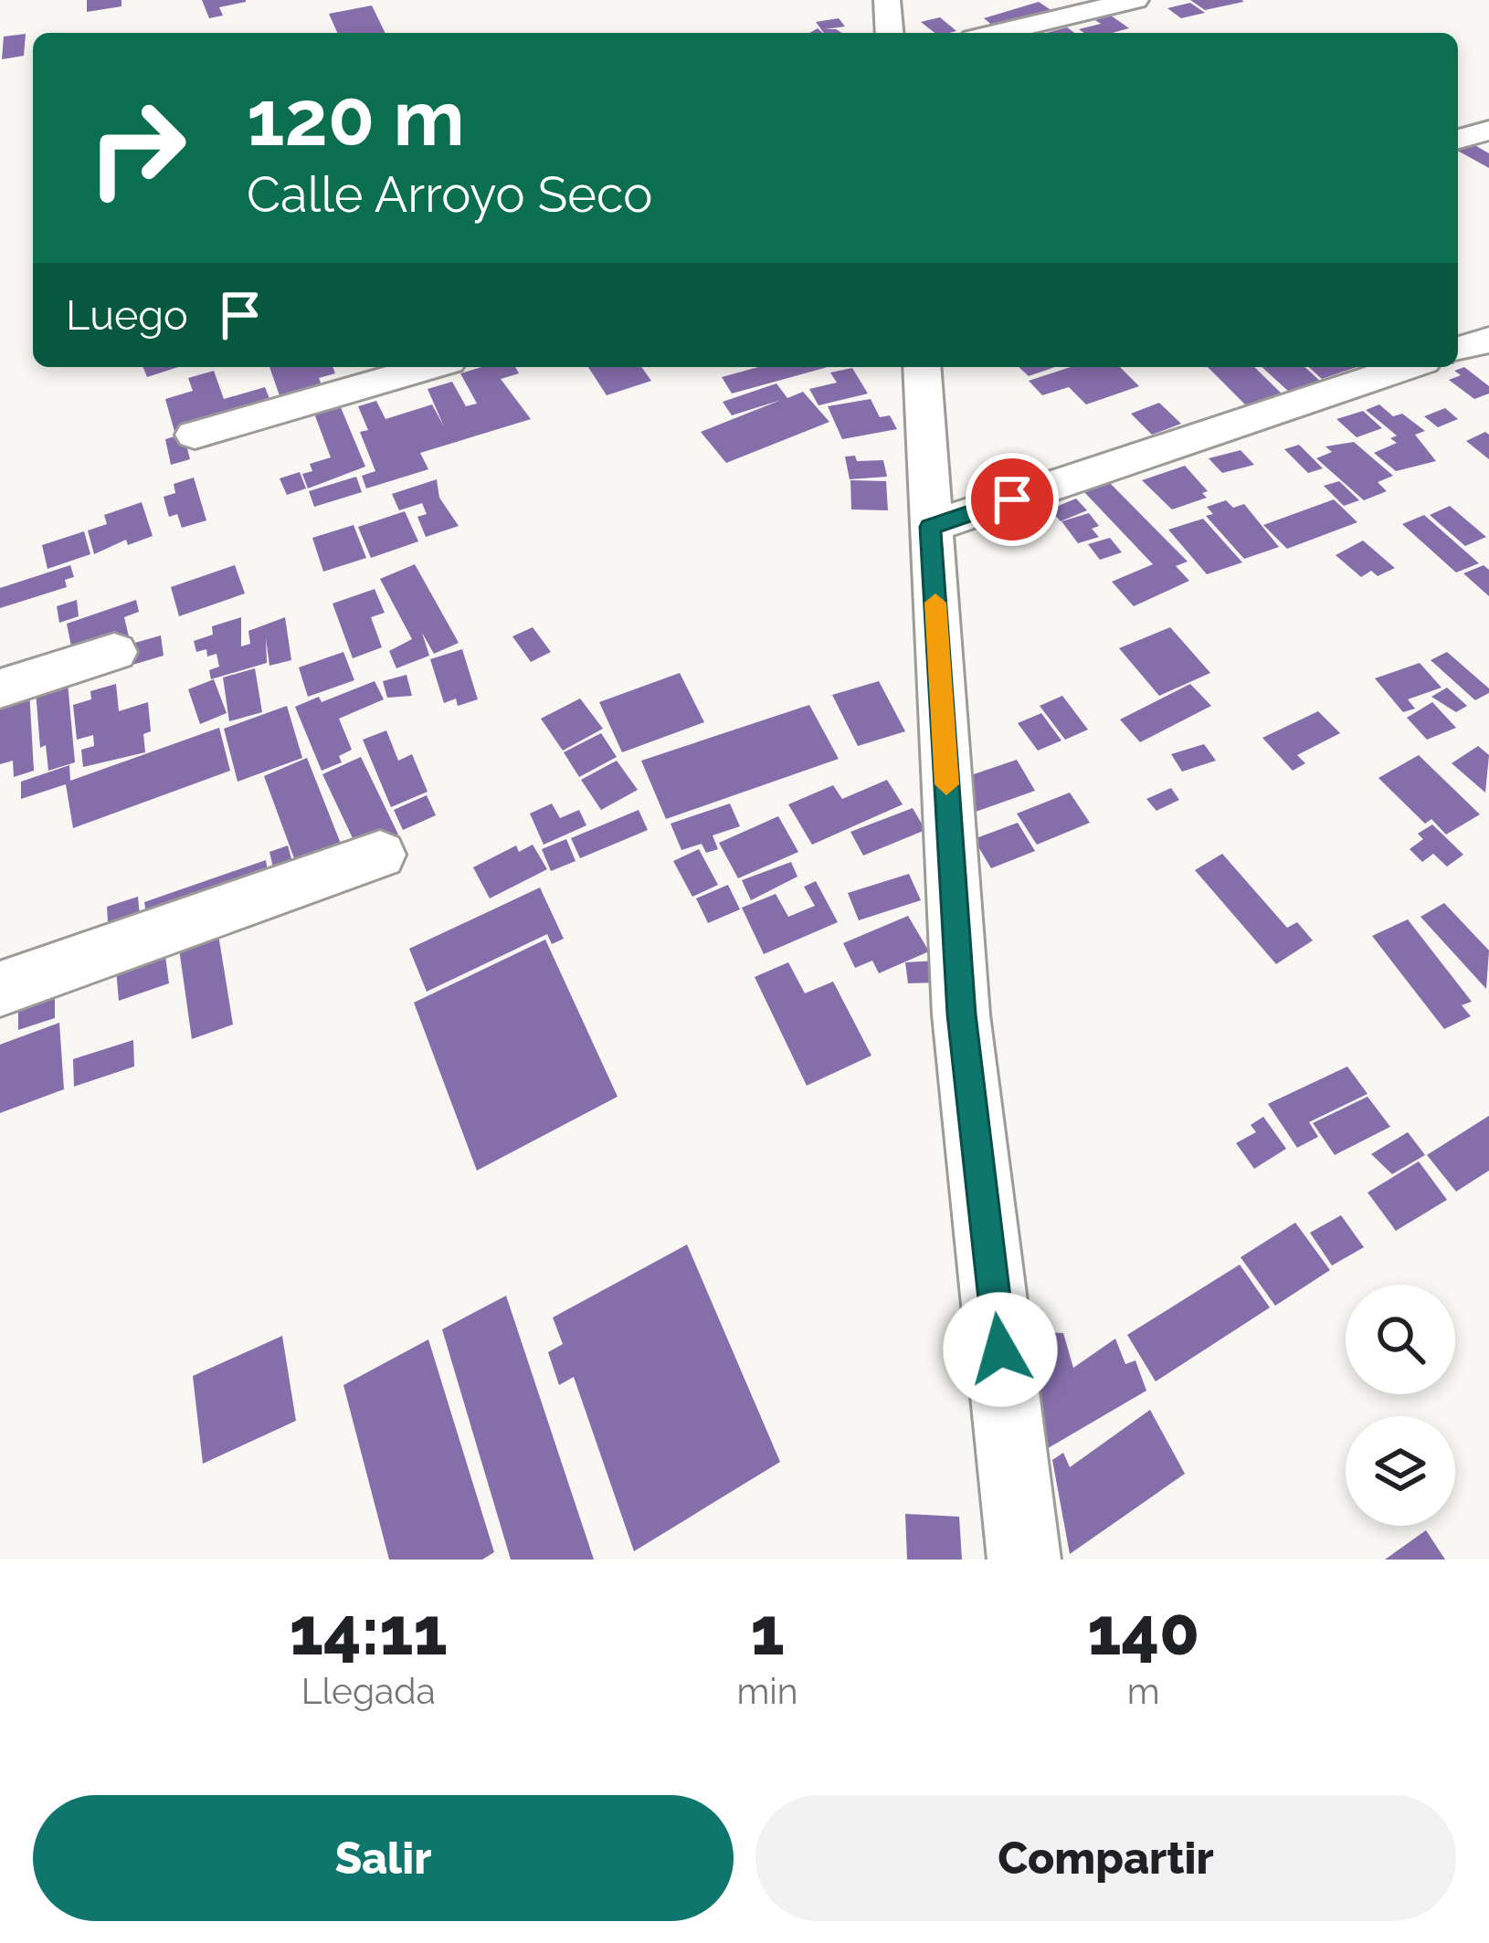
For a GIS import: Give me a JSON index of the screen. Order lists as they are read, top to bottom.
{
  "page": {
    "turn": ["120 m", "Calle Arroyo Seco"],
    "then": "Luego",
    "eta": [
      "14:11",
      "Llegada",
      "1",
      "min",
      "140",
      "m"
    ],
    "buttons": ["Salir", "Compartir"]
  }
}
